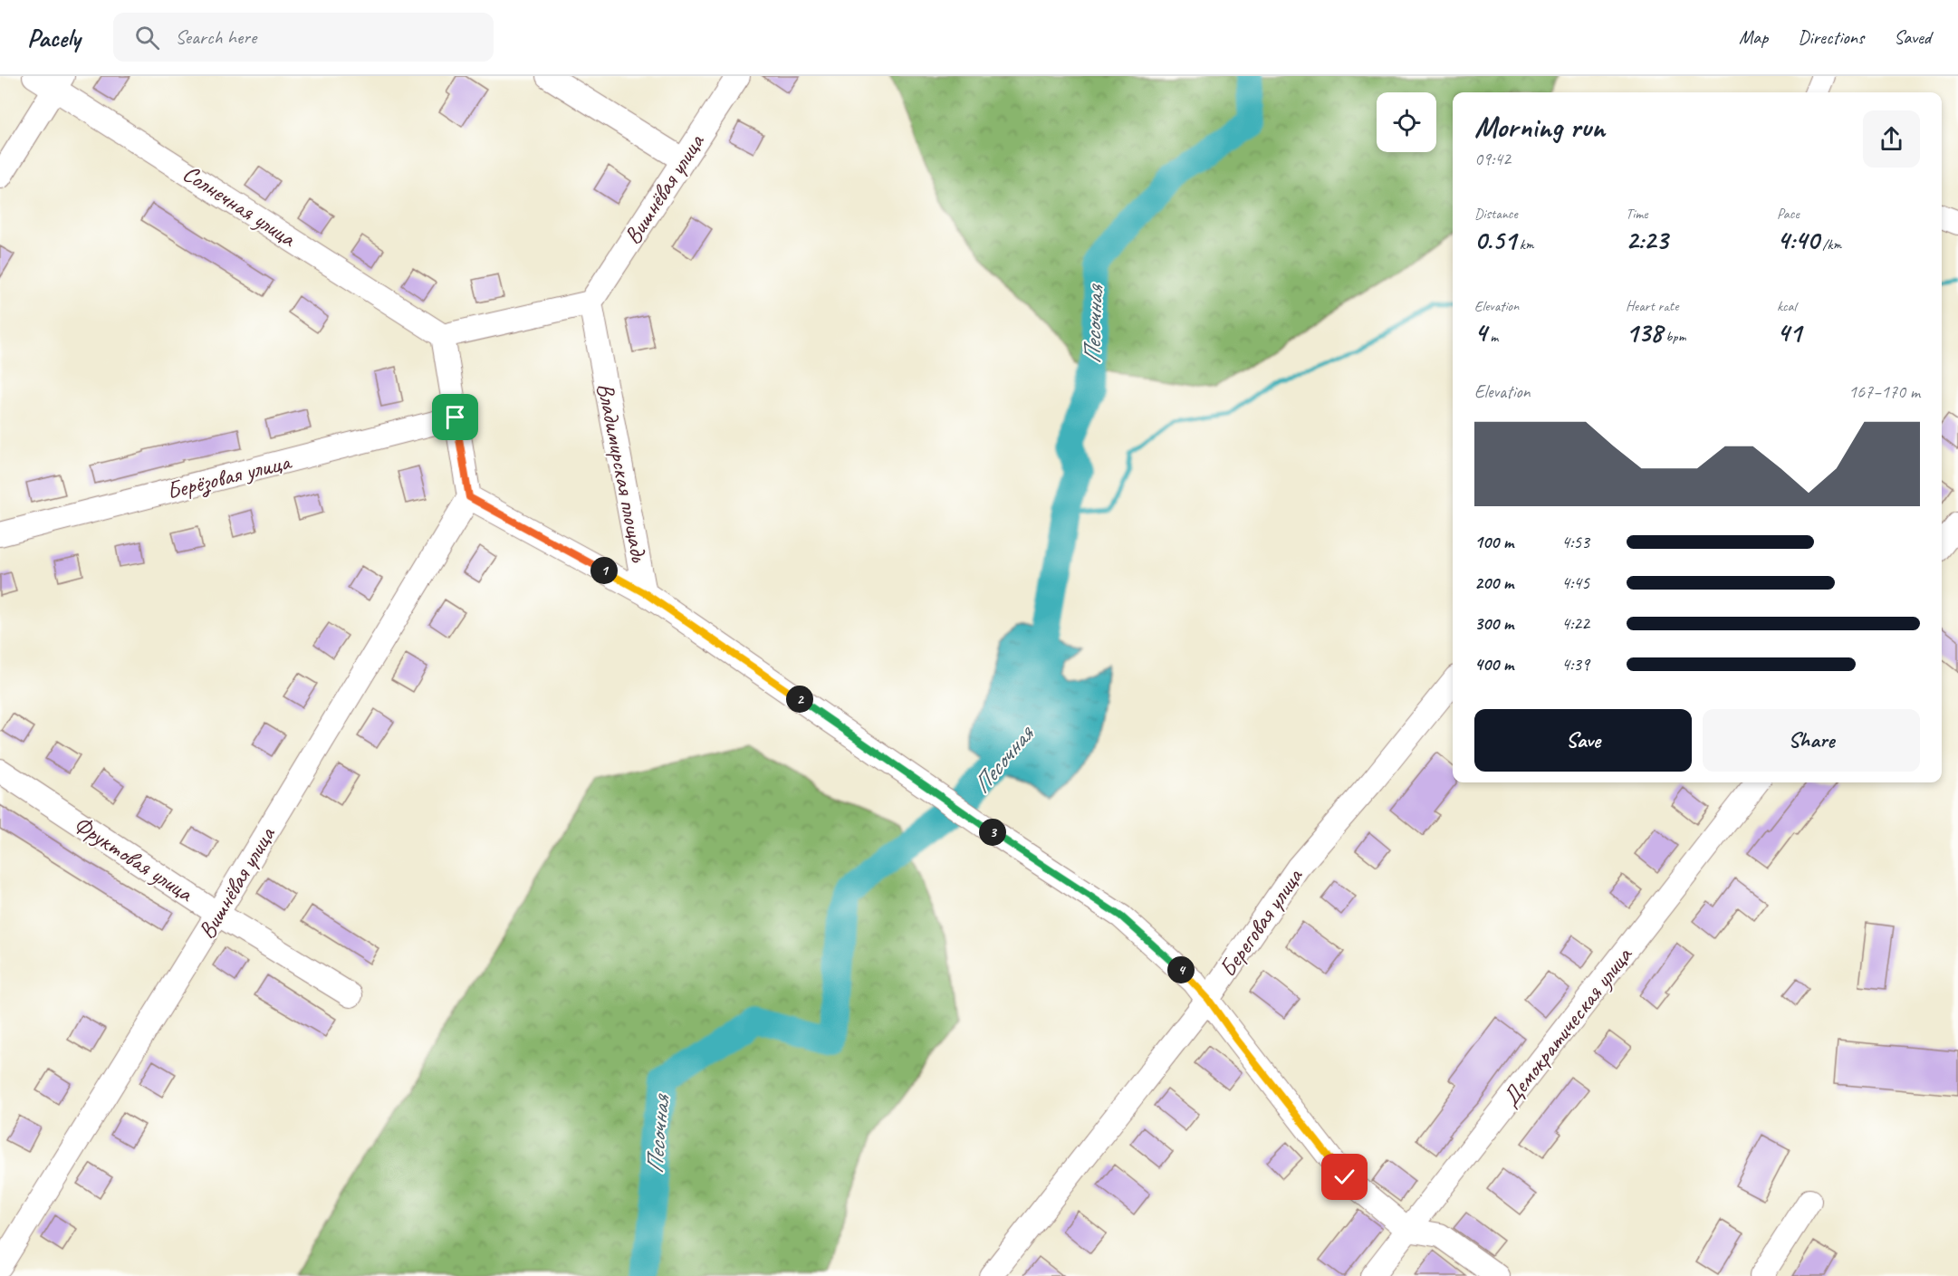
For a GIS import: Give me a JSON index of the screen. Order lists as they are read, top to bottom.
{
  "streets": {
    "street": [
      "Вишнёвая улица",
      "Солнечная улица",
      "Владимирская площадь",
      "Берёзовая улица",
      "Фруктовая улица",
      "Береговая улица",
      "Демократическая улица"
    ]
  },
  "crossings": [
    ["Вишнёвая улица", "Владимирская площадь"],
    ["Вишнёвая улица", "Фруктовая улица"]
  ],
  "water": ["Песочная"],
  "page": {
    "header": "Pacely",
    "search": "Search here",
    "nav": ["Map", "Directions", "Saved"],
    "heading": ["Morning run", "09:42"],
    "stats": [
      ["Distance", "0.51 km"],
      ["Time", "2:23"],
      ["Pace", "4:40 /km"],
      ["Elevation", "4 m"],
      ["Heart rate", "138 bpm"],
      ["kcal", "41"]
    ],
    "chart": ["Elevation", "167–170 m"],
    "list": [
      {
        "name": "100 m",
        "note": "4:53"
      },
      {
        "name": "200 m",
        "note": "4:45"
      },
      {
        "name": "300 m",
        "note": "4:22"
      },
      {
        "name": "400 m",
        "note": "4:39"
      }
    ],
    "pins": [
      "1",
      "2",
      "3",
      "4"
    ],
    "buttons": ["Save", "Share"]
  }
}
